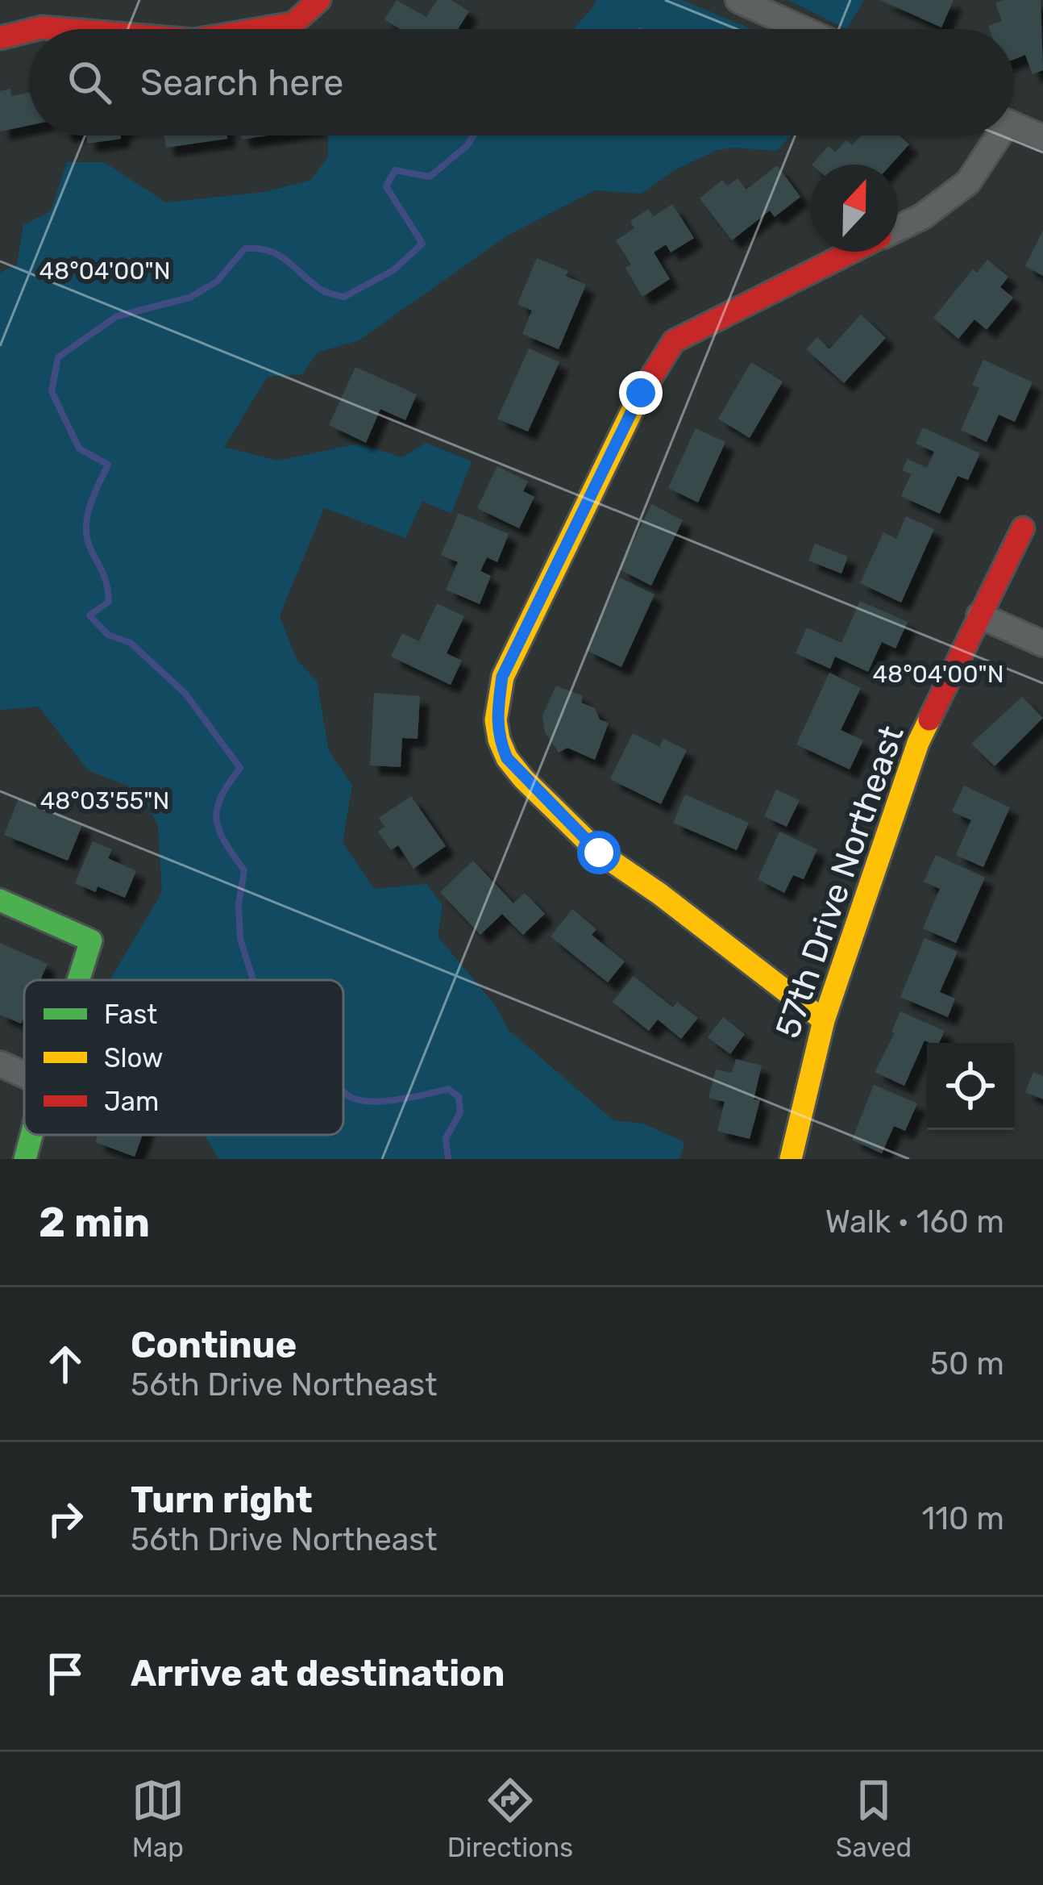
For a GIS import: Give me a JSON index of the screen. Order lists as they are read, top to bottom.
{
  "streets": {
    "street": ["57th Drive Northeast"]
  },
  "legend": ["Fast", "Slow", "Jam"],
  "north": "top",
  "page": {
    "search": "Search here",
    "heading": ["2 min", "Walk · 160 m"],
    "list": [
      ["Continue", "56th Drive Northeast", "50 m"],
      ["Turn right", "56th Drive Northeast", "110 m"],
      "Arrive at destination"
    ],
    "nav": ["Map", "Directions", "Saved"]
  },
  "coordinates": ["48°04'00\"N", "48°03'55\"N"]
}
